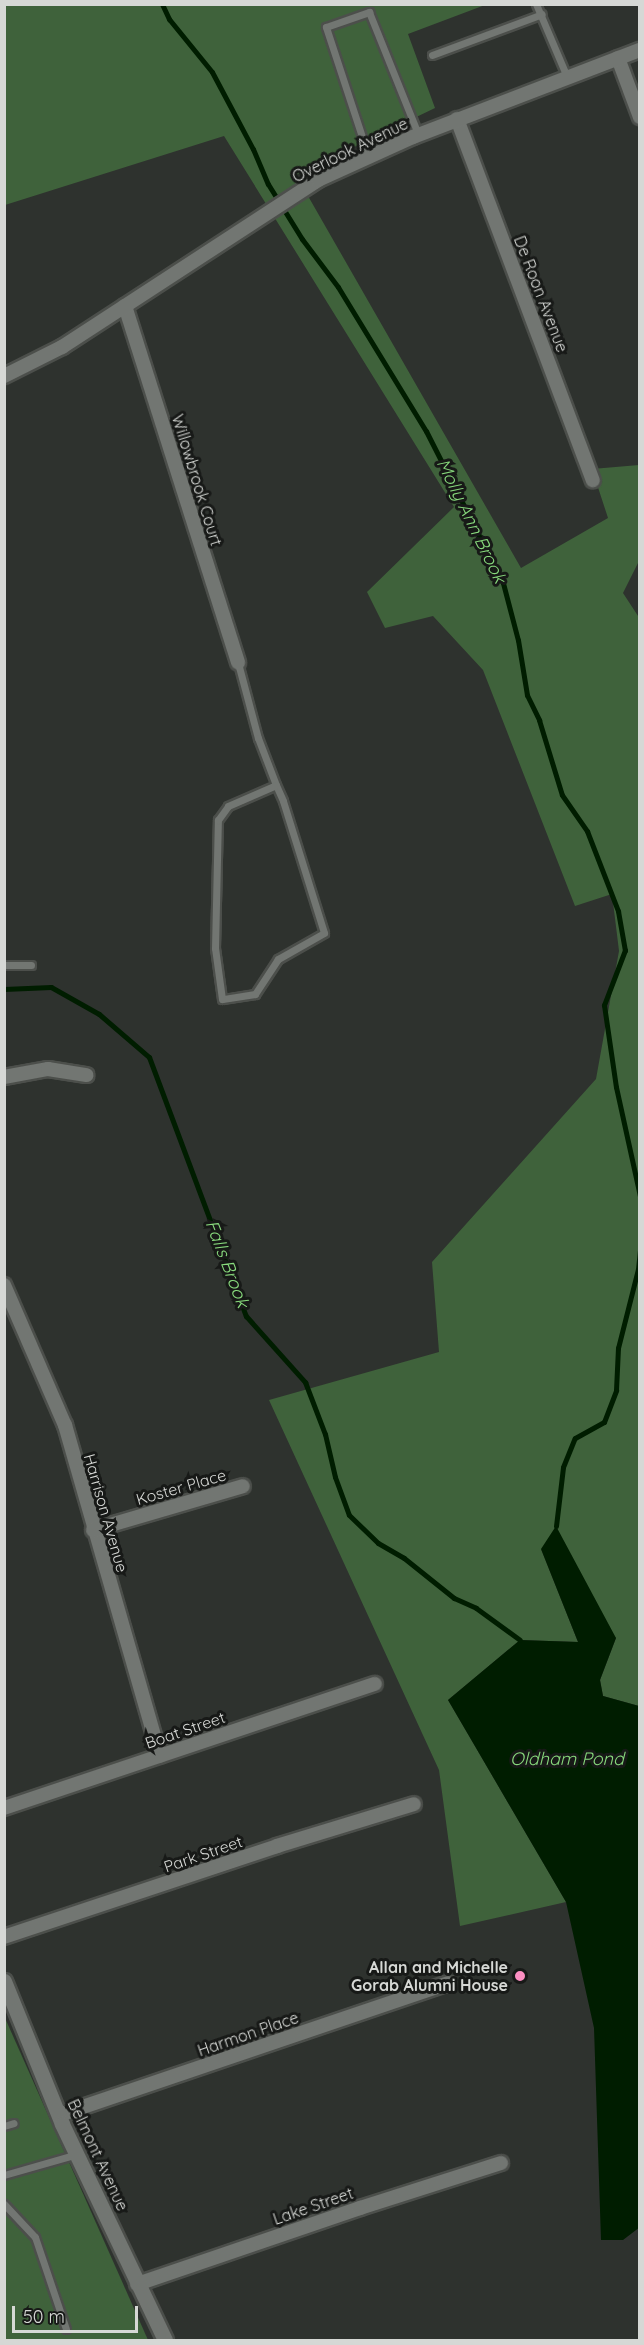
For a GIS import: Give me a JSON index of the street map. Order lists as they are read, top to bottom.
{
  "streets": {
    "main road": ["Belmont Avenue"],
    "street": [
      "Overlook Avenue",
      "De Roon Avenue",
      "Willowbrook Court",
      "Koster Place",
      "Harrison Avenue",
      "Boat Street",
      "Park Street",
      "Harmon Place",
      "Lake Street"
    ]
  },
  "crossings": [
    ["Overlook Avenue", "De Roon Avenue"],
    ["Overlook Avenue", "Willowbrook Court"],
    ["Koster Place", "Harrison Avenue"],
    ["Harrison Avenue", "Boat Street"],
    ["Harmon Place", "Belmont Avenue"],
    ["Belmont Avenue", "Lake Street"]
  ],
  "water": ["Molly Ann Brook", "Falls Brook", "Oldham Pond"],
  "places": ["Allan and Michelle Gorab Alumni House"],
  "scale_bar": "50 m"
}
